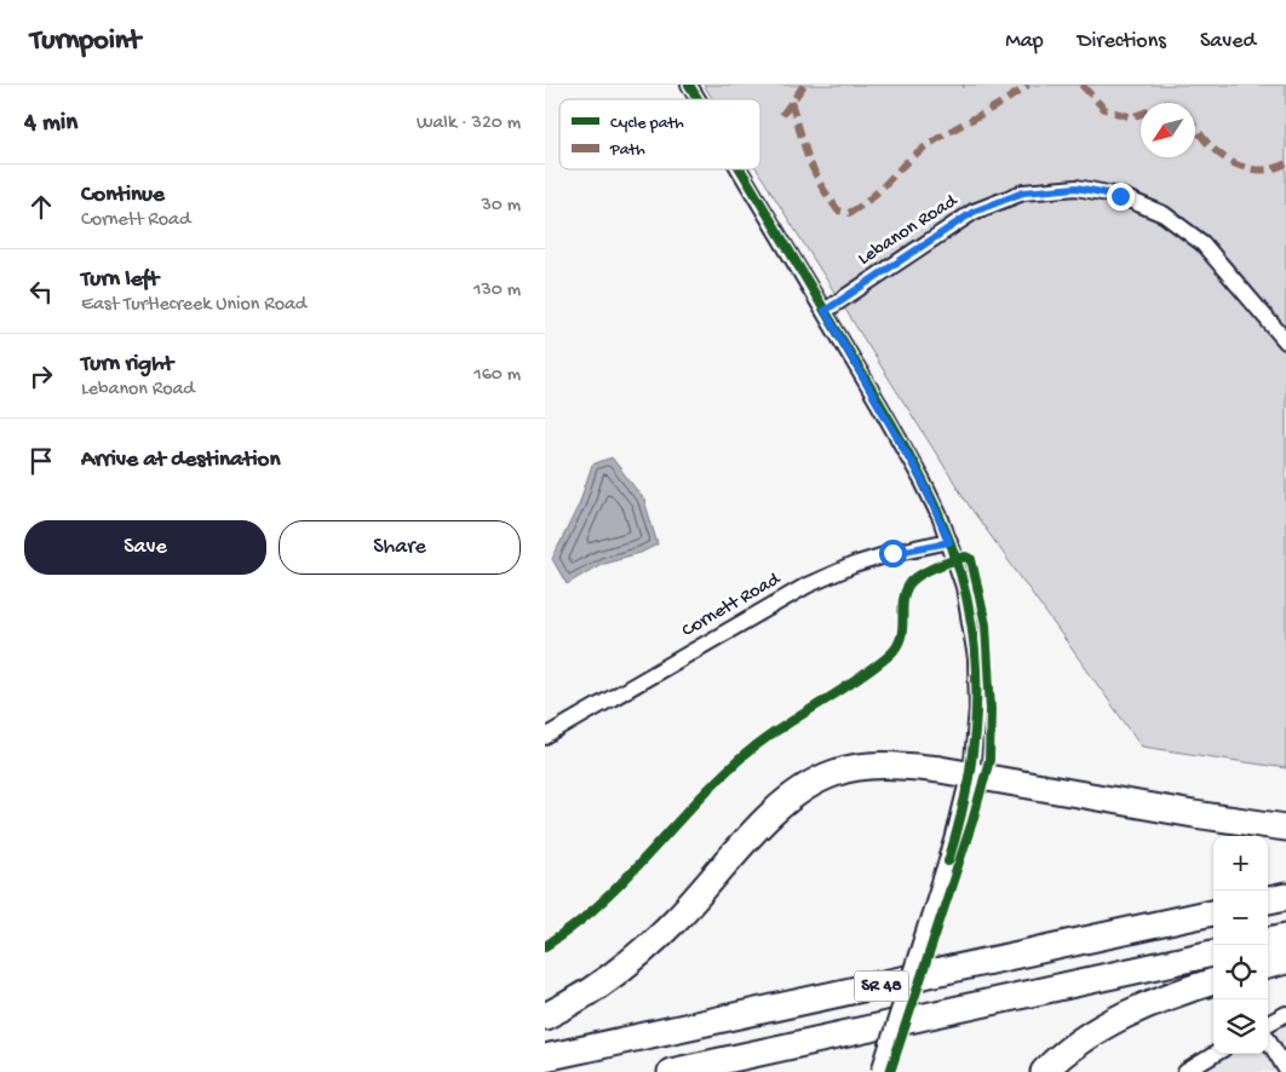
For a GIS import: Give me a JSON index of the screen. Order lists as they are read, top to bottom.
{
  "streets": {
    "highway": ["SR 48"],
    "street": ["Lebanon Road", "Cornett Road"]
  },
  "legend": ["Cycle path", "Path"],
  "north": "bottom left",
  "page": {
    "header": "Turnpoint",
    "nav": ["Map", "Directions", "Saved"],
    "heading": ["4 min", "Walk · 320 m"],
    "list": [
      ["Continue", "Cornett Road", "30 m"],
      ["Turn left", "East Turtlecreek Union Road", "130 m"],
      ["Turn right", "Lebanon Road", "160 m"],
      "Arrive at destination"
    ],
    "buttons": ["Save", "Share"],
    "map_buttons": ["+", "−"]
  }
}
